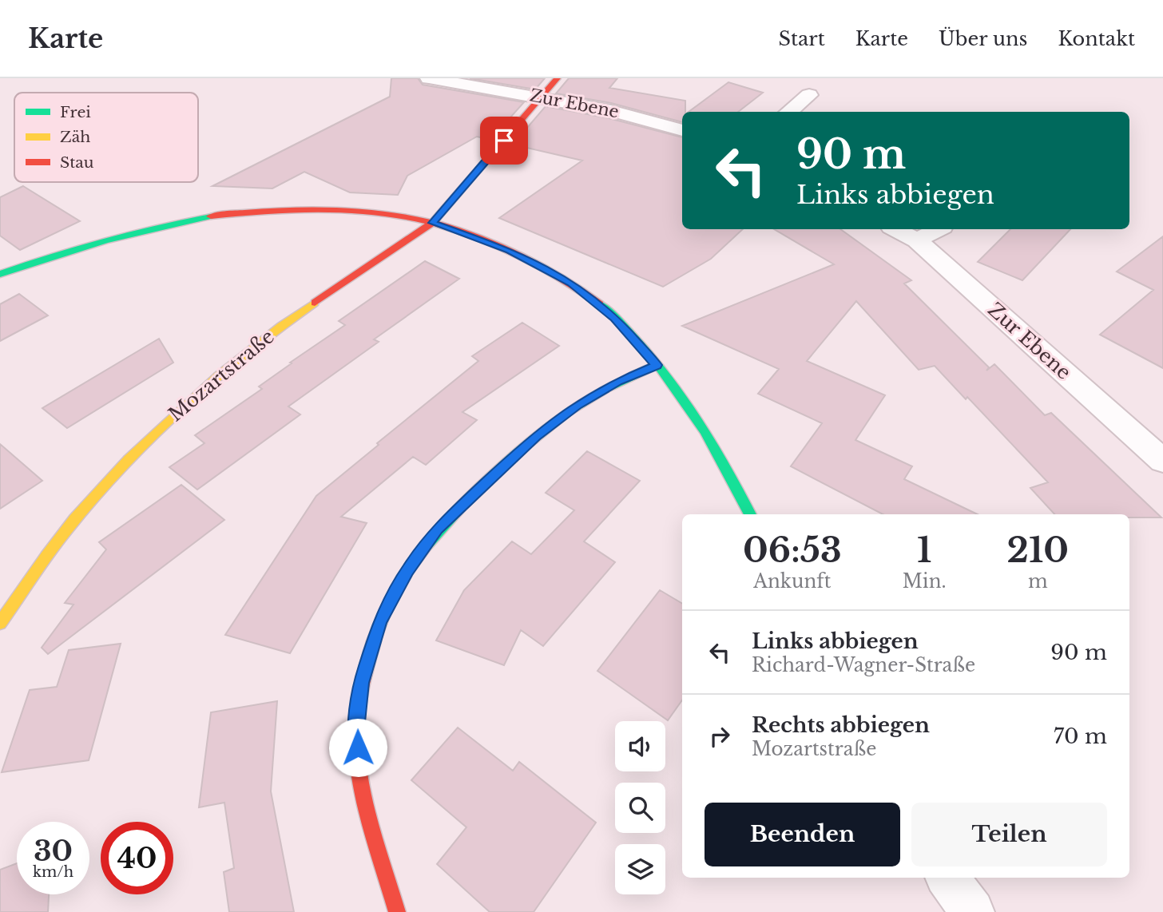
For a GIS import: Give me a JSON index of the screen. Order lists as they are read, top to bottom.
{
  "streets": {
    "street": ["Zur Ebene", "Mozartstraße"]
  },
  "crossings": [
    ["Zur Ebene", "Mozartstraße"]
  ],
  "legend": ["Frei", "Zäh", "Stau"],
  "page": {
    "header": "Karte",
    "nav": [
      "Start",
      "Karte",
      "Über uns",
      "Kontakt"
    ],
    "turn": ["90 m", "Links abbiegen"],
    "eta": [
      "06:53",
      "Ankunft",
      "1",
      "Min.",
      "210",
      "m"
    ],
    "list": [
      {
        "name": "Links abbiegen",
        "note": "Richard-Wagner-Straße",
        "value": "90 m"
      },
      {
        "name": "Rechts abbiegen",
        "note": "Mozartstraße",
        "value": "70 m"
      }
    ],
    "buttons": ["Beenden", "Teilen"],
    "speed": "30 km/h",
    "limit": "40"
  }
}
